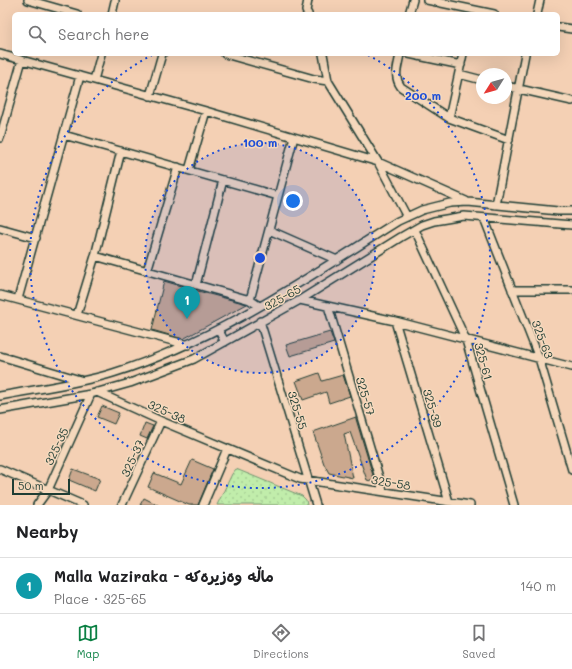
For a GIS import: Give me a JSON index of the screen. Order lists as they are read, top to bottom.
{
  "streets": {
    "street": [
      "325-65",
      "325-63",
      "325-61",
      "325-57",
      "325-39",
      "325-55",
      "325-38",
      "325-35",
      "325-37",
      "325-58"
    ]
  },
  "crossings": [
    ["325-65", "325-63"],
    ["325-65", "325-61"],
    ["325-65", "325-55"],
    ["325-65", "325-38"],
    ["325-65", "325-35"],
    ["325-57", "325-58"],
    ["325-39", "325-58"],
    ["325-55", "325-38"],
    ["325-55", "325-58"],
    ["325-38", "325-35"],
    ["325-38", "325-37"],
    ["325-38", "325-58"]
  ],
  "scale_bar": "50 m",
  "north": "bottom left",
  "page": {
    "search": "Search here",
    "pins": "1",
    "scale": "50 m",
    "heading": "Nearby",
    "list": [
      {
        "mark": "1",
        "name": "Malla Waziraka - ماڵە وەزیرەکە",
        "note": "Place · 325-65",
        "value": "140 m"
      }
    ],
    "nav": ["Map", "Directions", "Saved"]
  },
  "rings": ["200 m", "100 m"]
}
